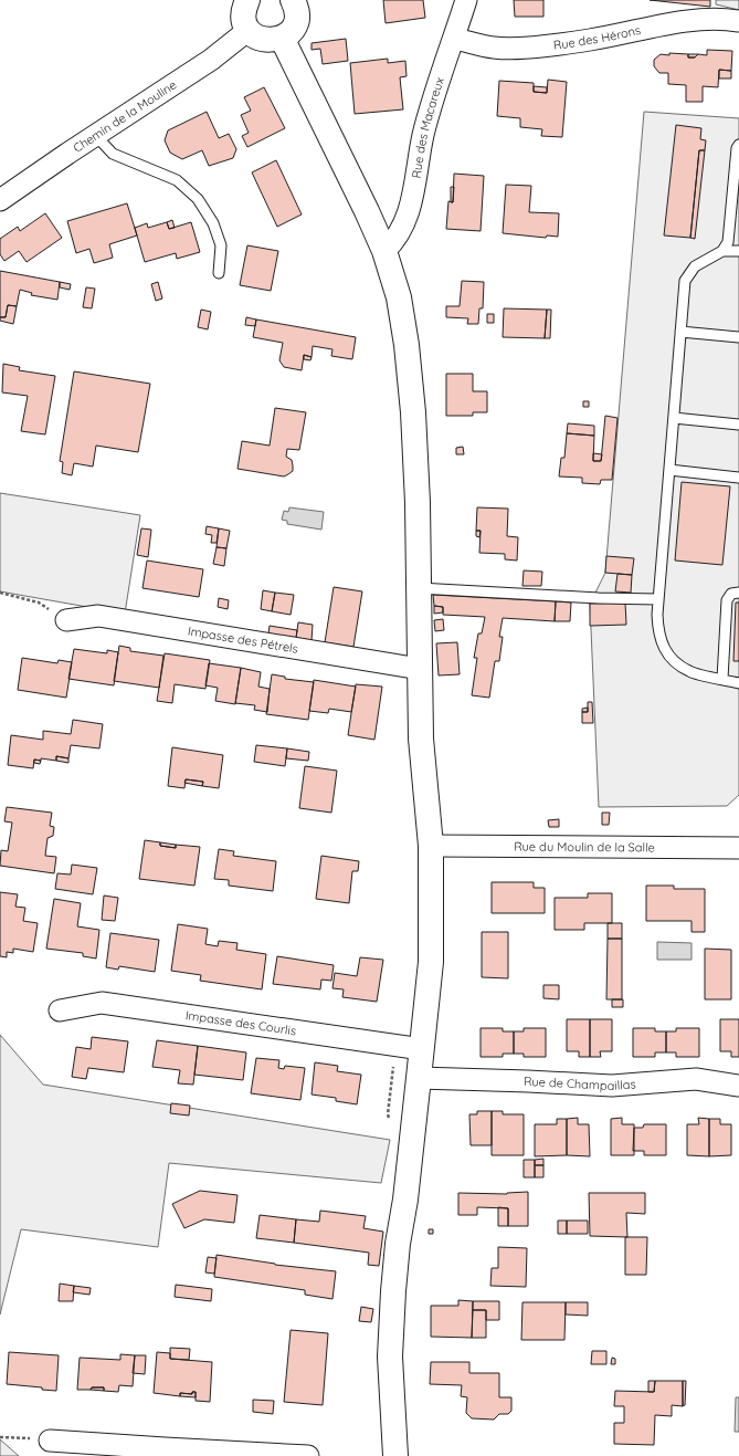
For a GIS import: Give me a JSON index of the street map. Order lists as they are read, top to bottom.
{
  "streets": {
    "street": [
      "Rue des Hérons",
      "Chemin de la Mouline",
      "Rue des Macareux",
      "Impasse des Pétrels",
      "Rue du Moulin de la Salle",
      "Impasse des Courlis",
      "Rue de Champaillas"
    ]
  },
  "crossings": [
    ["Rue des Hérons", "Rue des Macareux"]
  ]
}
